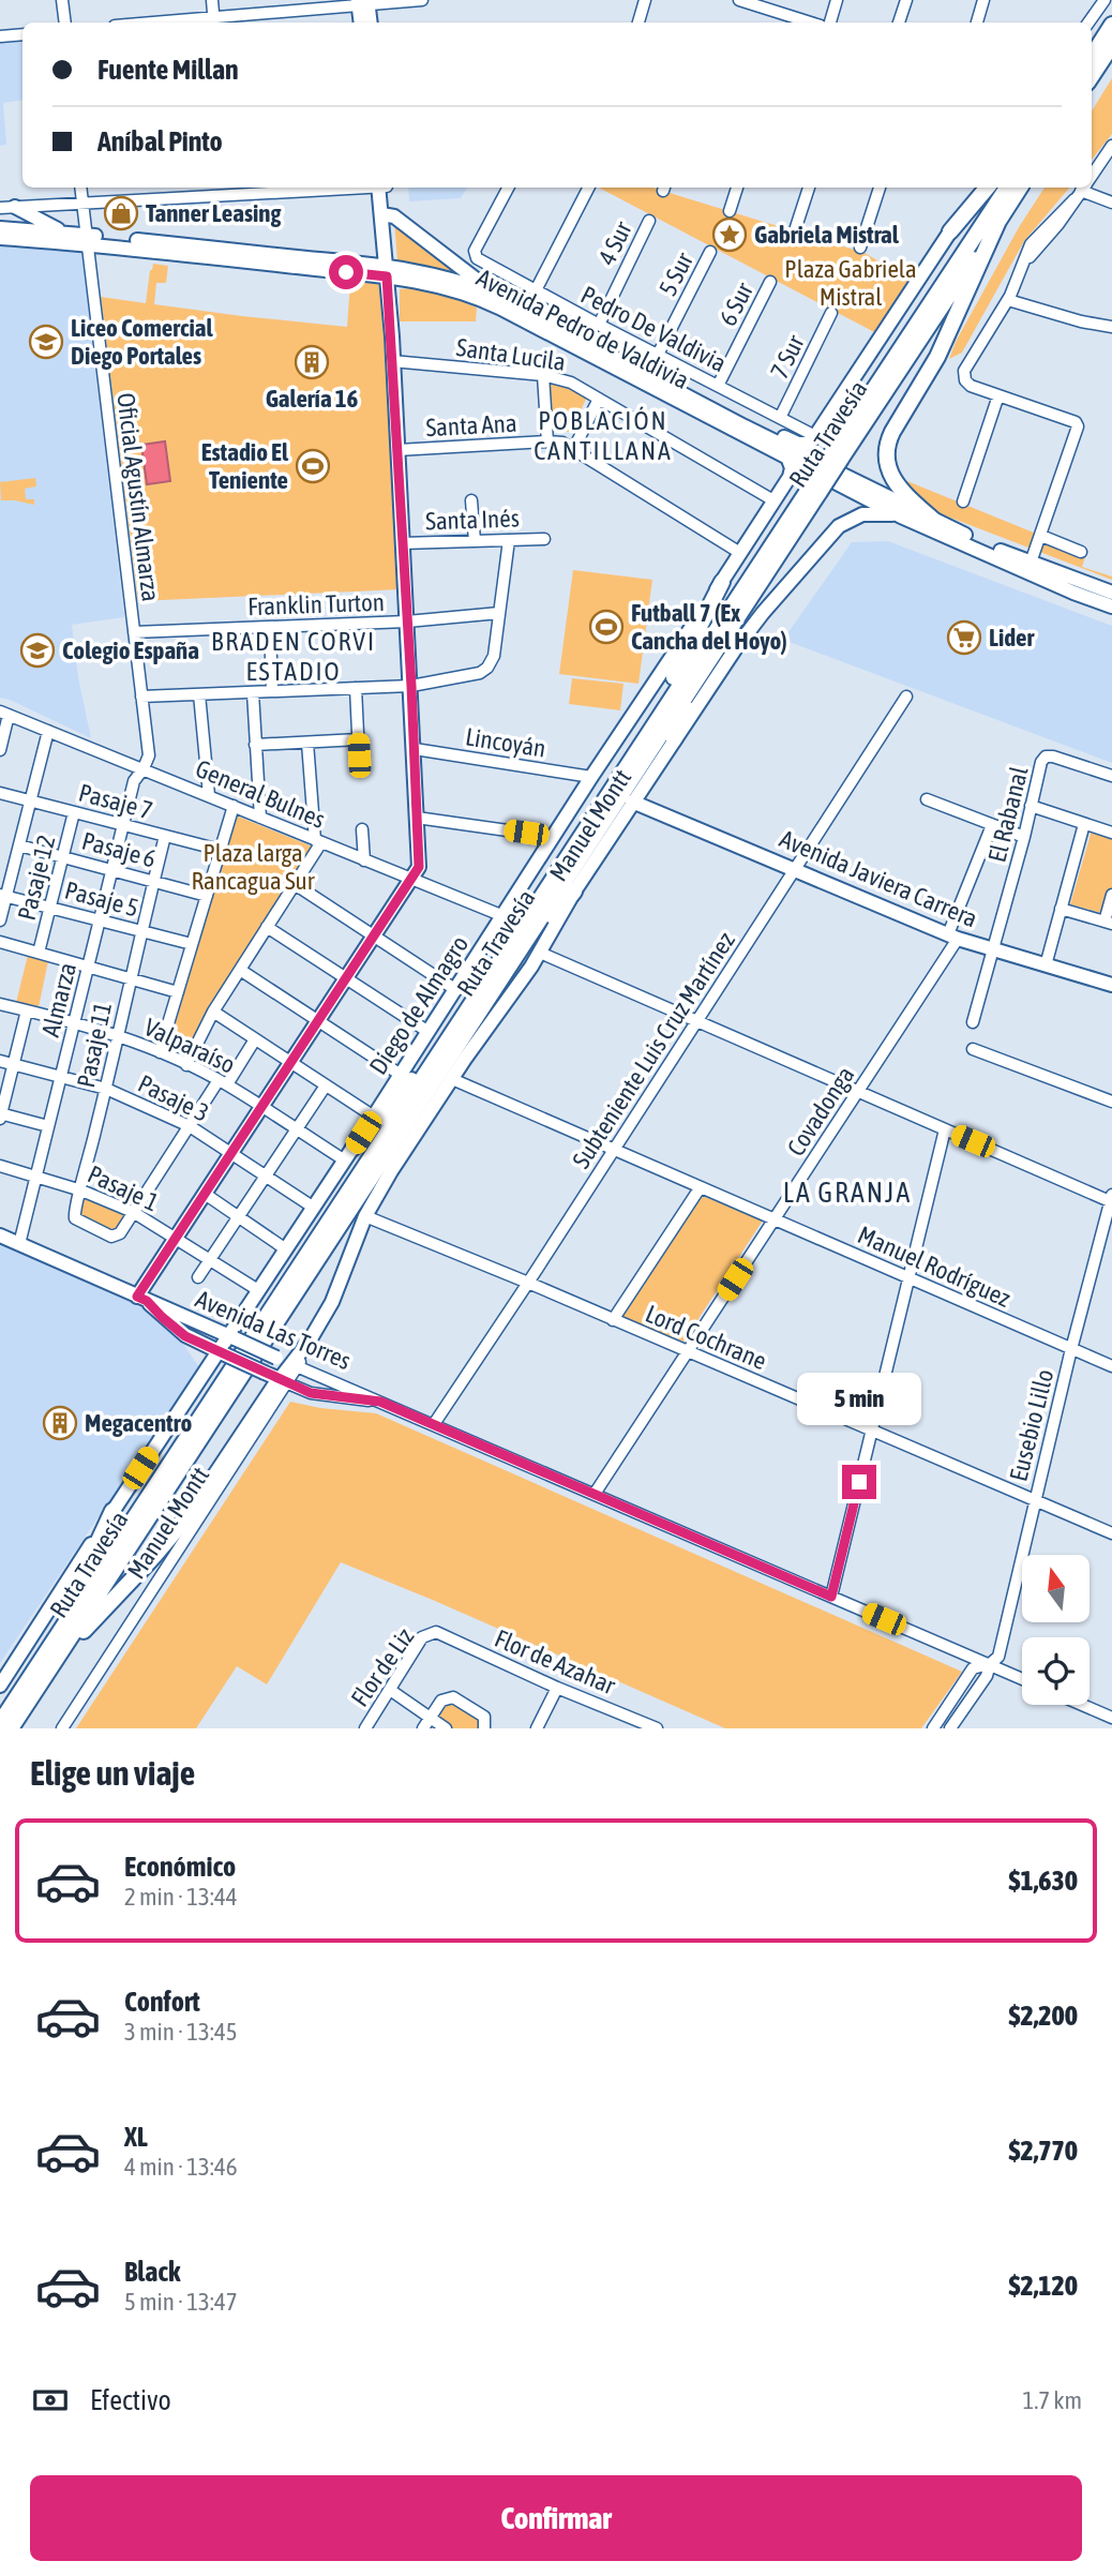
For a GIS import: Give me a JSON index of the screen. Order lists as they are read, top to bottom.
{
  "streets": {
    "highway": ["Ruta Travesía"],
    "main road": [
      "Avenida Pedro de Valdivia",
      "Manuel Montt",
      "Avenida Javiera Carrera",
      "Diego de Almagro",
      "Avenida Las Torres"
    ],
    "street": [
      "4 Sur",
      "5 Sur",
      "6 Sur",
      "Pedro De Valdivia",
      "Santa Lucila",
      "7 Sur",
      "Santa Ana",
      "Oficial Agustín Almarza",
      "Santa Inés",
      "Franklin Turton",
      "Lincoyán",
      "General Bulnes",
      "Pasaje 7",
      "El Rabanal",
      "Pasaje 6",
      "Pasaje 12",
      "Pasaje 5",
      "Almarza",
      "Pasaje 11",
      "Valparaíso",
      "Subteniente Luis Cruz Martínez",
      "Pasaje 3",
      "Covadonga",
      "Pasaje 1",
      "Manuel Rodríguez",
      "Lord Cochrane",
      "Eusebio Lillo",
      "Flor de Azahar",
      "Flor de Liz"
    ]
  },
  "crossings": [
    ["4 Sur", "Pedro De Valdivia"],
    ["5 Sur", "Pedro De Valdivia"],
    ["6 Sur", "Pedro De Valdivia"],
    ["Avenida Pedro de Valdivia", "Ruta Travesía"],
    ["Avenida Pedro de Valdivia", "Oficial Agustín Almarza"],
    ["Avenida Pedro de Valdivia", "Diego de Almagro"],
    ["Pedro De Valdivia", "7 Sur"],
    ["Santa Lucila", "Diego de Almagro"],
    ["Santa Ana", "Diego de Almagro"],
    ["Oficial Agustín Almarza", "Franklin Turton"],
    ["Oficial Agustín Almarza", "General Bulnes"],
    ["Oficial Agustín Almarza", "Almarza"],
    ["Lincoyán", "Diego de Almagro"],
    ["General Bulnes", "Almarza"],
    ["General Bulnes", "Diego de Almagro"],
    ["Pasaje 7", "Pasaje 12"],
    ["Pasaje 7", "Almarza"],
    ["Pasaje 7", "Pasaje 11"],
    ["El Rabanal", "Avenida Javiera Carrera"],
    ["Manuel Montt", "Avenida Javiera Carrera"],
    ["Manuel Montt", "Manuel Rodríguez"],
    ["Manuel Montt", "Avenida Las Torres"],
    ["Manuel Montt", "Lord Cochrane"],
    ["Pasaje 6", "Pasaje 12"],
    ["Pasaje 6", "Almarza"],
    ["Pasaje 6", "Pasaje 11"],
    ["Pasaje 12", "Pasaje 5"],
    ["Avenida Javiera Carrera", "Subteniente Luis Cruz Martínez"],
    ["Avenida Javiera Carrera", "Covadonga"],
    ["Pasaje 5", "Almarza"],
    ["Pasaje 5", "Pasaje 11"],
    ["Almarza", "Valparaíso"],
    ["Almarza", "Pasaje 3"],
    ["Almarza", "Pasaje 1"],
    ["Almarza", "Avenida Las Torres"],
    ["Diego de Almagro", "Valparaíso"],
    ["Diego de Almagro", "Pasaje 3"],
    ["Diego de Almagro", "Pasaje 1"],
    ["Diego de Almagro", "Avenida Las Torres"],
    ["Pasaje 11", "Valparaíso"],
    ["Pasaje 11", "Pasaje 3"],
    ["Pasaje 11", "Pasaje 1"],
    ["Subteniente Luis Cruz Martínez", "Manuel Rodríguez"],
    ["Subteniente Luis Cruz Martínez", "Avenida Las Torres"],
    ["Subteniente Luis Cruz Martínez", "Lord Cochrane"],
    ["Covadonga", "Manuel Rodríguez"],
    ["Covadonga", "Avenida Las Torres"],
    ["Covadonga", "Lord Cochrane"],
    ["Manuel Rodríguez", "Eusebio Lillo"],
    ["Avenida Las Torres", "Eusebio Lillo"],
    ["Lord Cochrane", "Eusebio Lillo"],
    ["Flor de Azahar", "Flor de Liz"]
  ],
  "districts": ["POBLACIÓN CANTILLANA", "BRADEN CORVI ESTADIO", "LA GRANJA"],
  "parks": ["Plaza Gabriela Mistral", "Plaza larga Rancagua Sur"],
  "places": {
    "shop": ["Tanner Leasing"],
    "place": ["Gabriela Mistral"],
    "school or university": ["Liceo Comercial Diego Portales", "Colegio España"],
    "building": ["Galería 16", "Megacentro"],
    "sports": ["Estadio El Teniente", "Futball 7 (Ex Cancha del Hoyo)"],
    "supermarket": ["Lider"]
  },
  "north": "top",
  "page": {
    "banner": ["Fuente Millan", "Aníbal Pinto"],
    "bubble": "5 min",
    "heading": "Elige un viaje",
    "list": [
      {
        "name": "Económico",
        "note": "2 min · 13:44",
        "value": "$1,630"
      },
      {
        "name": "Confort",
        "note": "3 min · 13:45",
        "value": "$2,200"
      },
      {
        "name": "XL",
        "note": "4 min · 13:46",
        "value": "$2,770"
      },
      {
        "name": "Black",
        "note": "5 min · 13:47",
        "value": "$2,120"
      }
    ],
    "pay": ["Efectivo", "1.7 km"],
    "buttons": "Confirmar"
  }
}
